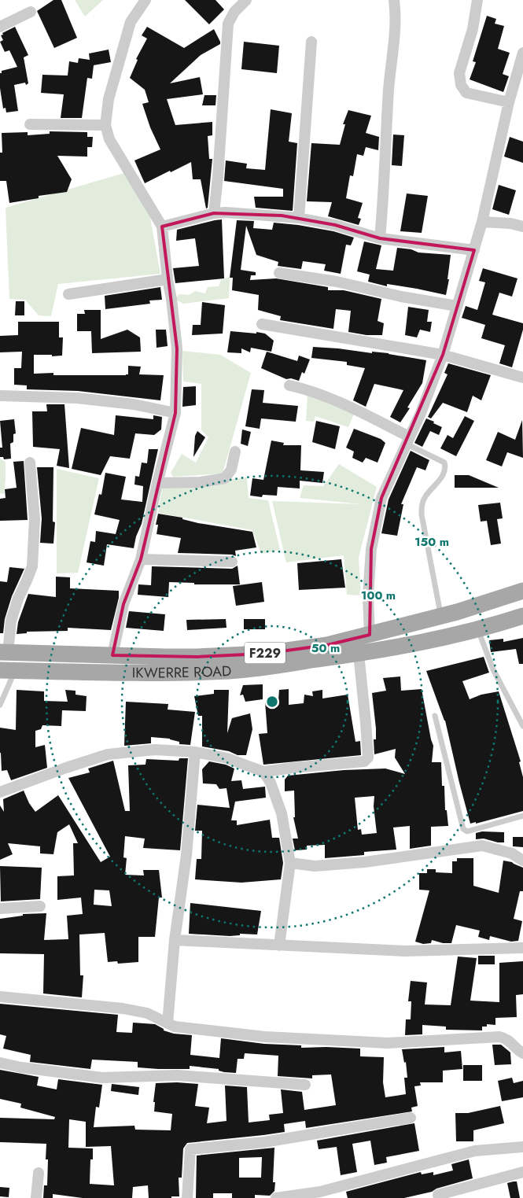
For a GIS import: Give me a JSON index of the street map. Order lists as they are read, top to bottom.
{
  "streets": {
    "main road": ["F229", "IKWERRE ROAD"]
  },
  "rings": ["150 m", "100 m", "50 m"]
}
